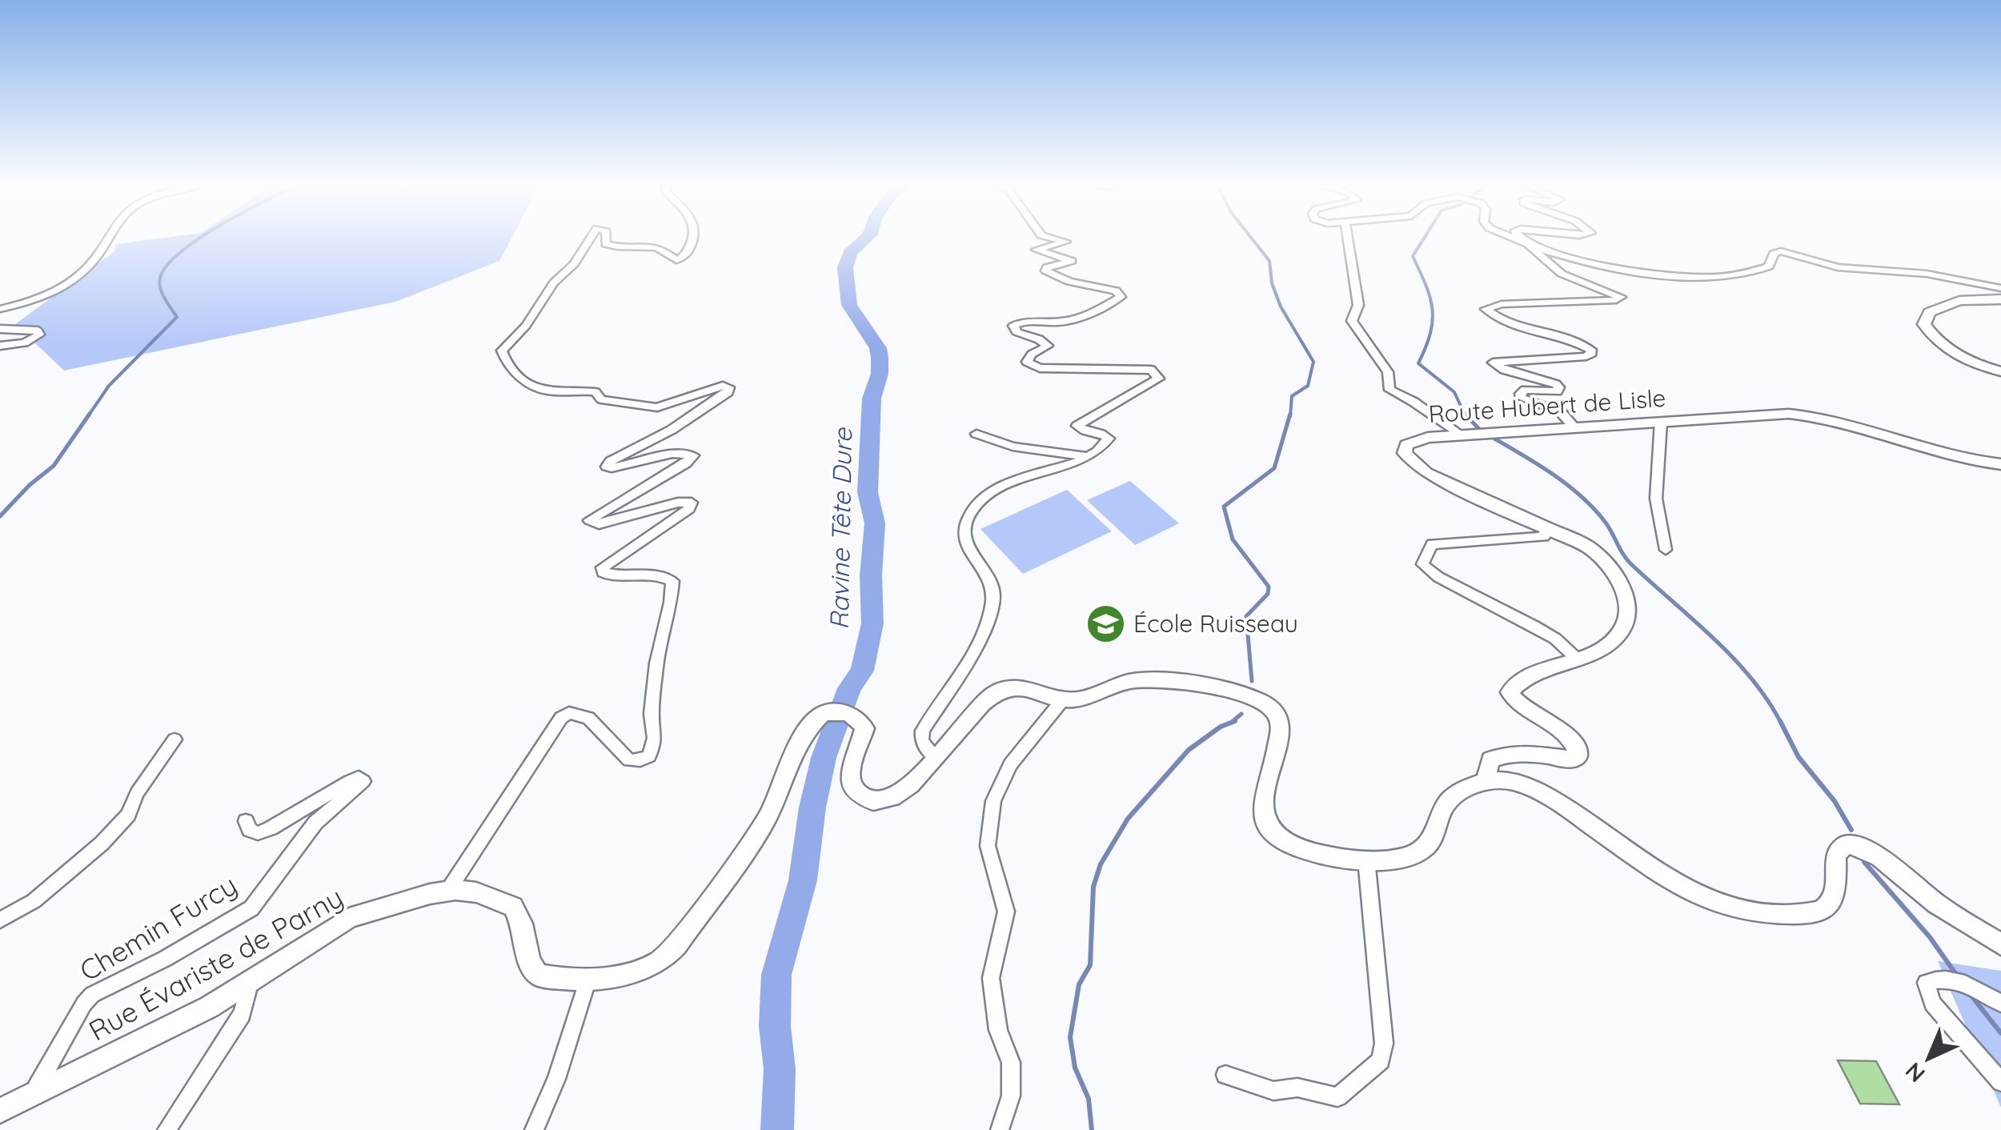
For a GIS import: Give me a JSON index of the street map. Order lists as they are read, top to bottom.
{
  "streets": {
    "main road": ["Route Hubert de Lisle", "Rue Évariste de Parny"],
    "street": ["Chemin Furcy"]
  },
  "crossings": [
    ["Route Hubert de Lisle", "Rue Évariste de Parny"],
    ["Chemin Furcy", "Rue Évariste de Parny"]
  ],
  "water": ["Ravine Tête Dure"],
  "places": {
    "school or university": ["École Ruisseau"]
  },
  "north": "bottom left"
}
